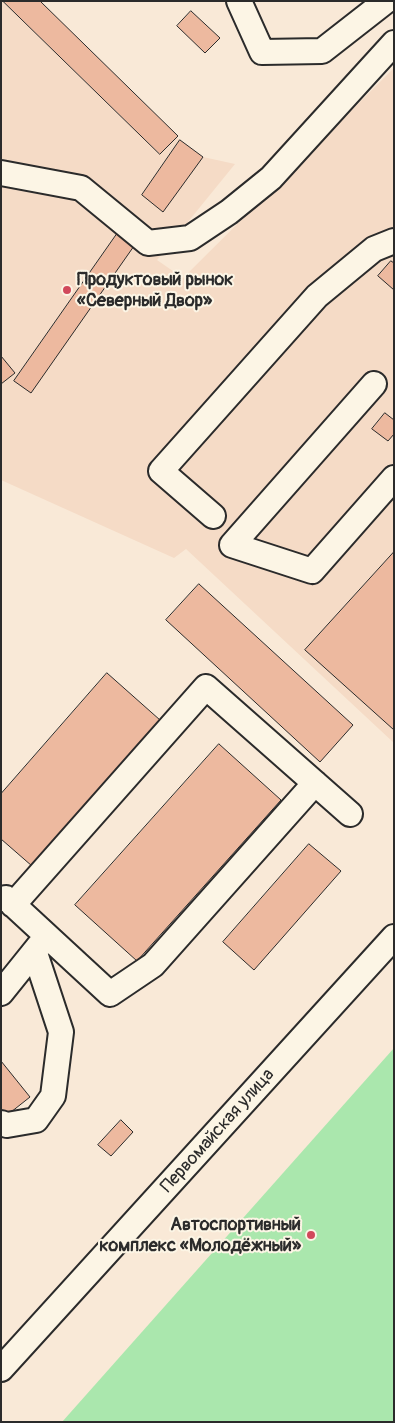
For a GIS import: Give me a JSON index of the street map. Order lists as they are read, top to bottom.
{
  "streets": {
    "street": ["Первомайская улица"]
  },
  "places": ["Продуктовый рынок «Северный Двор»", "Автоспортивный комплекс «Молодёжный»"]
}
